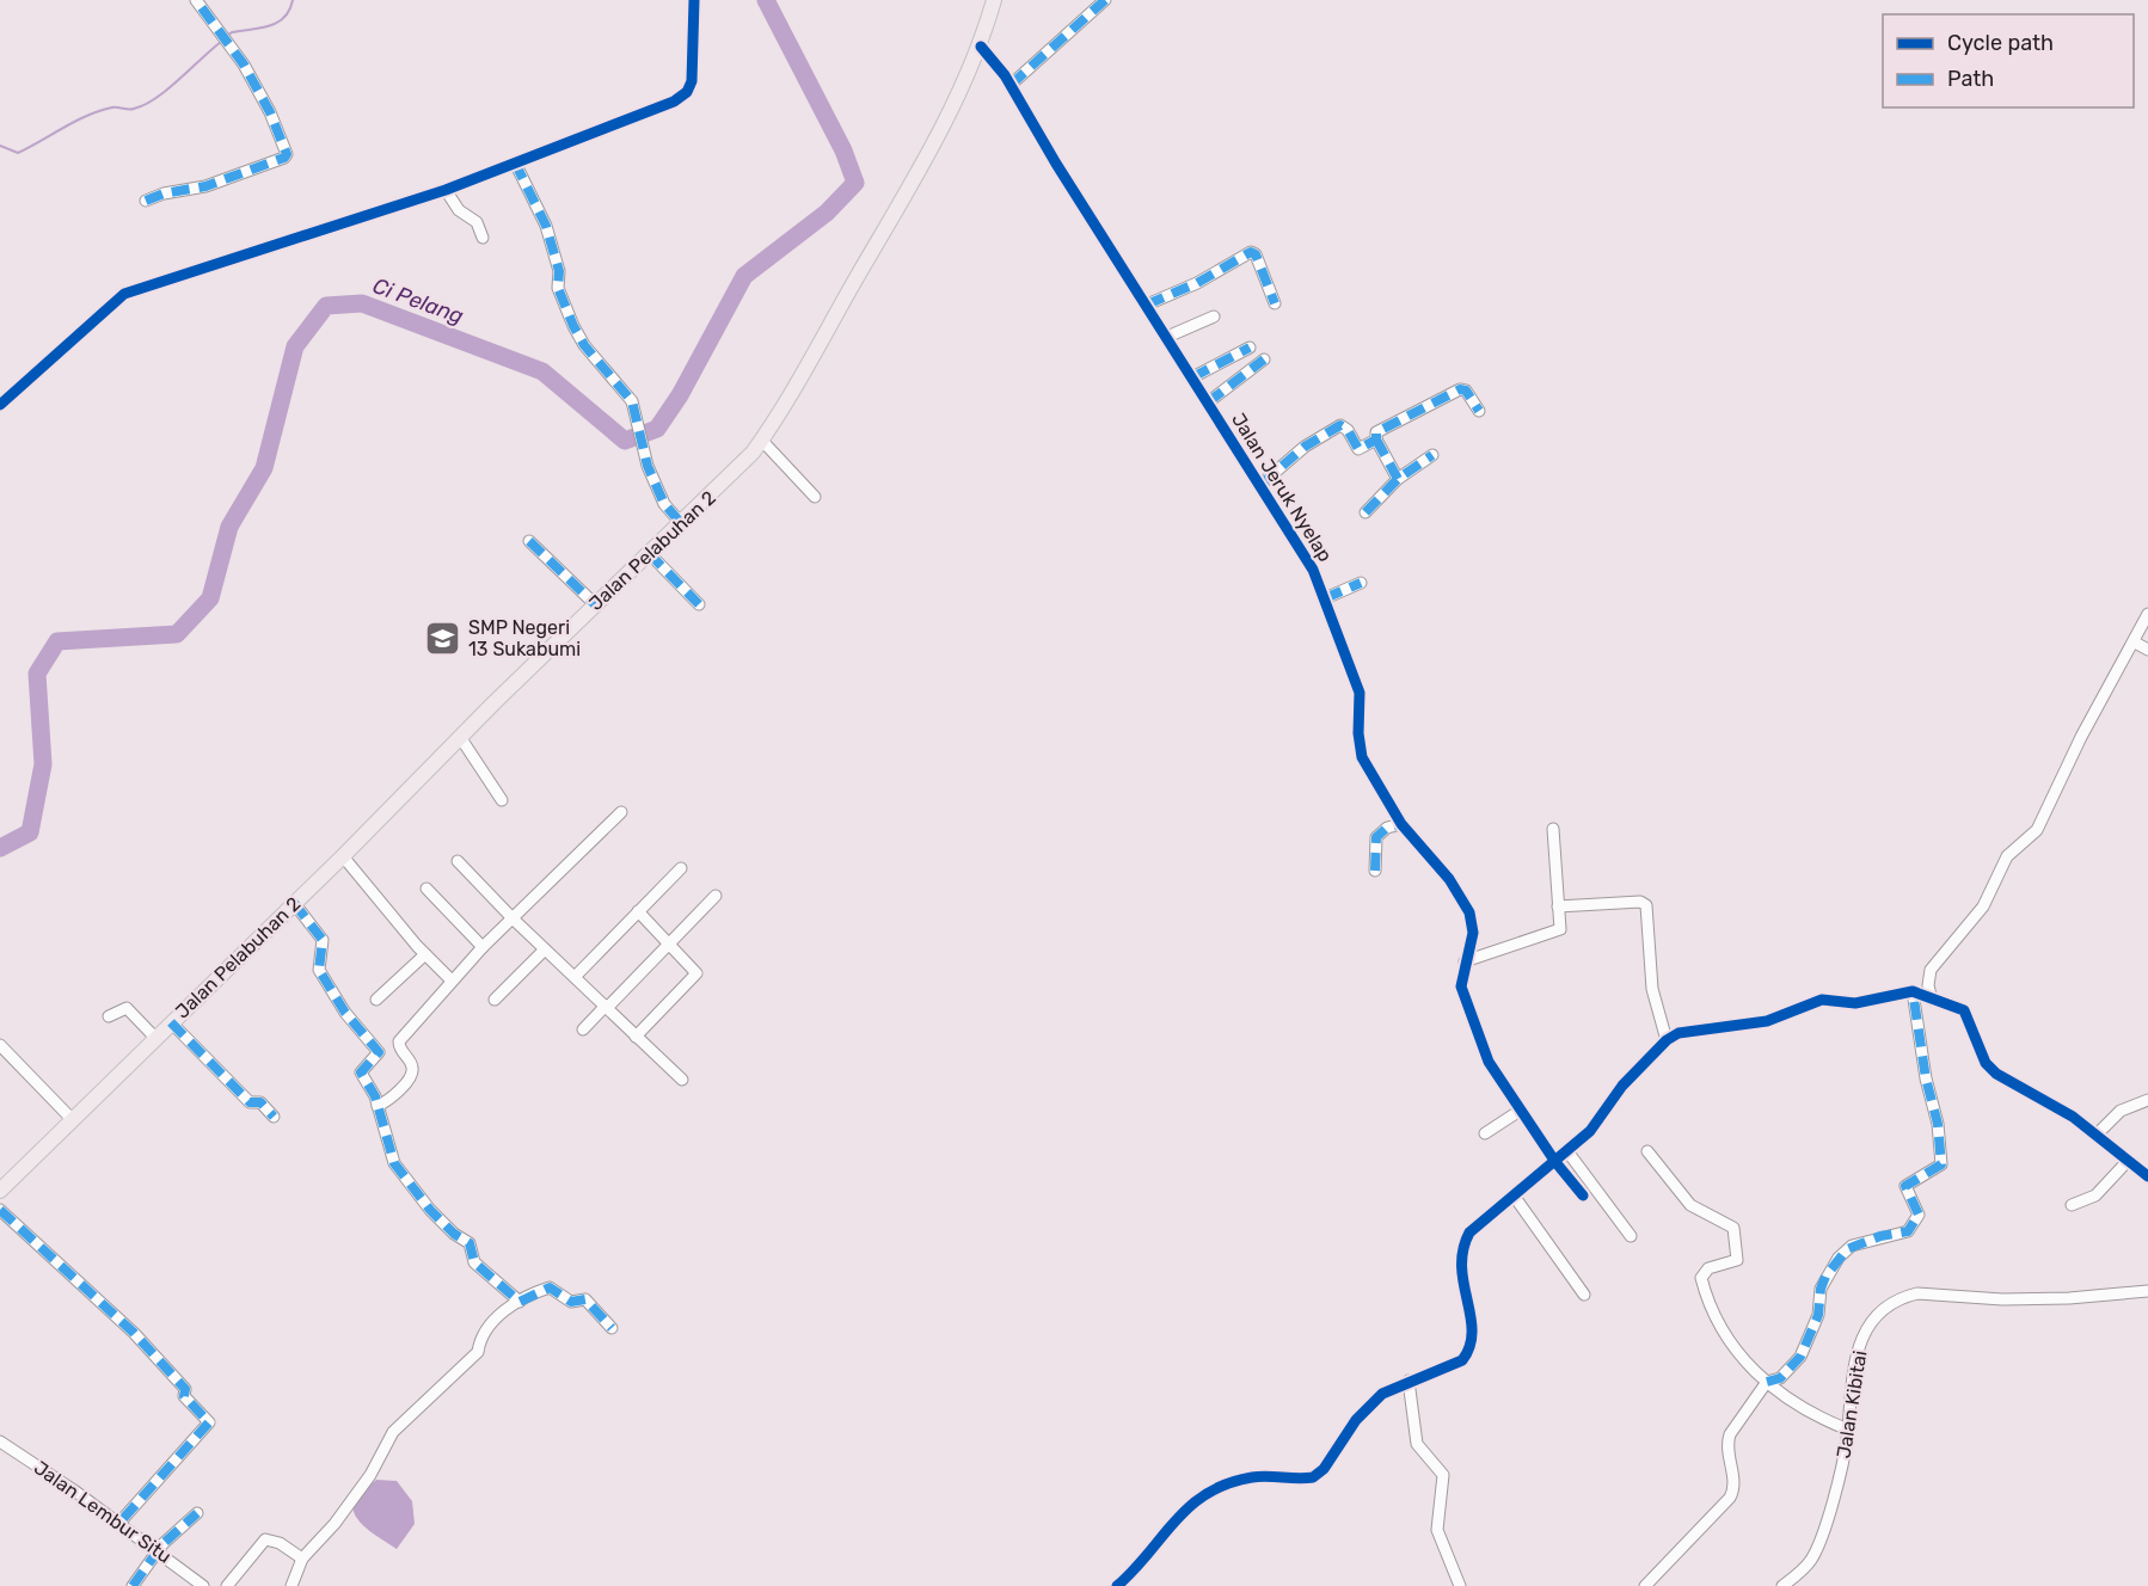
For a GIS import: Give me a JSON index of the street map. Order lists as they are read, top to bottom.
{
  "streets": {
    "main road": ["Jalan Pelabuhan 2"],
    "street": ["Jalan Jeruk Nyelap", "Jalan Kibitai", "Jalan Lembur Situ"]
  },
  "crossings": [
    ["Jalan Jeruk Nyelap", "Jalan Pelabuhan 2"]
  ],
  "water": ["Ci Pelang"],
  "places": {
    "school or university": ["SMP Negeri 13 Sukabumi"]
  },
  "legend": ["Cycle path", "Path"]
}
